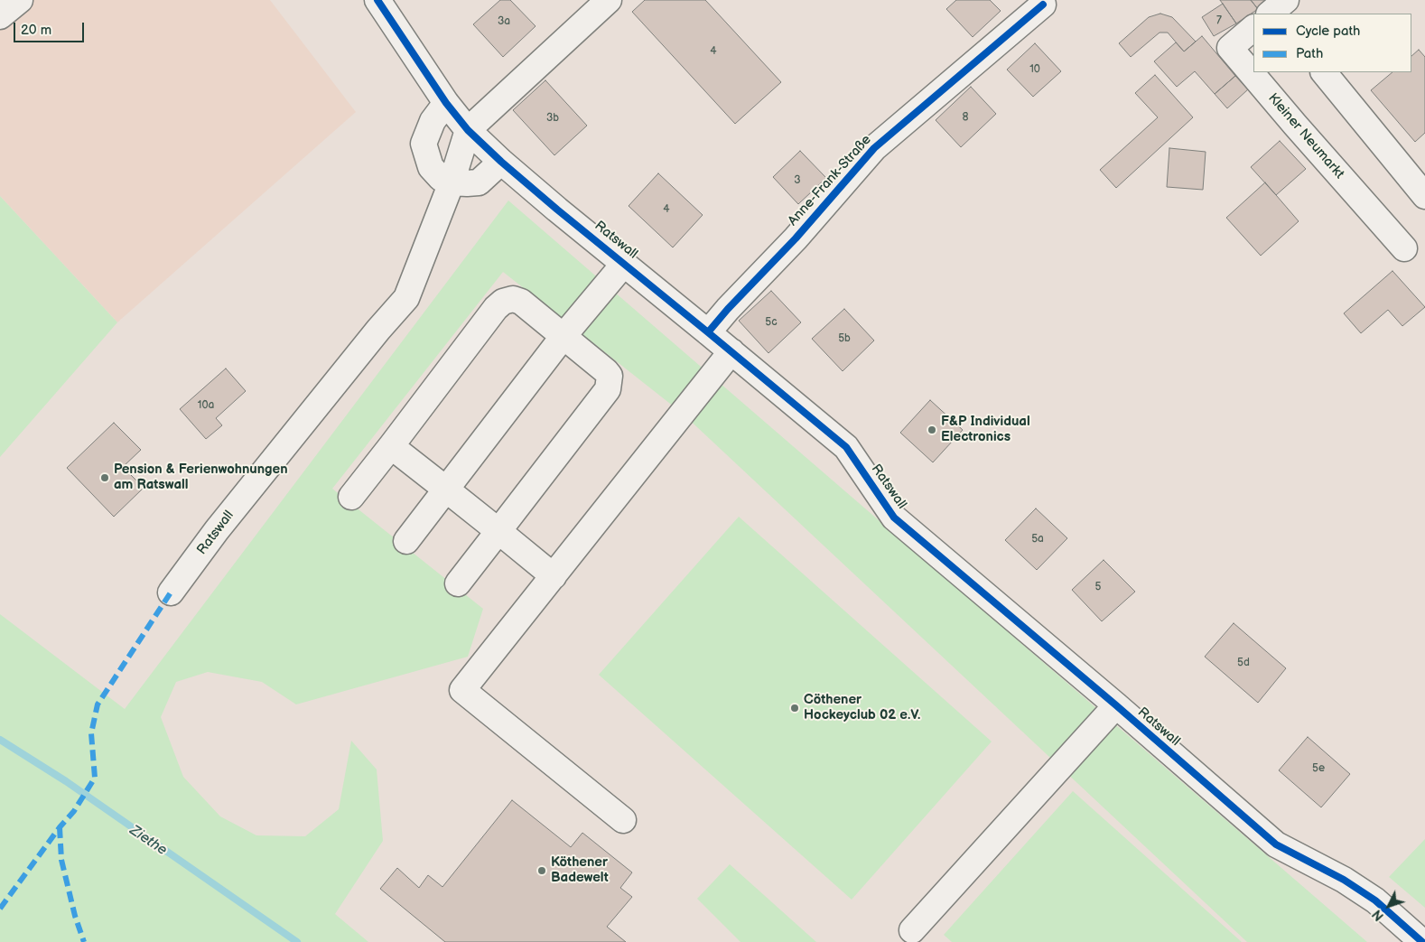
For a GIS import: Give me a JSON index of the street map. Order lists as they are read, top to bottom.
{
  "streets": {
    "street": ["Kleiner Neumarkt", "Anne-Frank-Straße", "Ratswall"]
  },
  "crossings": [
    ["Anne-Frank-Straße", "Ratswall"]
  ],
  "water": ["Ziethe"],
  "places": [
    "F&P Individual Electronics",
    "Pension & Ferienwohnungen am Ratswall",
    "Cöthener Hockeyclub 02 e.V.",
    "Köthener Badewelt"
  ],
  "house_numbers": [
    "7",
    "3a",
    "4",
    "10",
    "8",
    "3b",
    "3",
    "4",
    "5c",
    "5b",
    "10a",
    "5a",
    "5",
    "5d",
    "5e"
  ],
  "legend": ["Cycle path", "Path"],
  "scale_bar": "20 m",
  "north": "bottom left"
}
